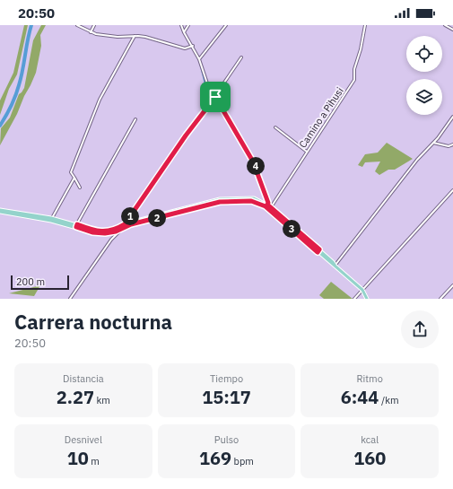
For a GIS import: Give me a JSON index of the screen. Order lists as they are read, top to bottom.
{
  "streets": {
    "street": ["Camino a Pihusi"]
  },
  "scale_bar": "200 m",
  "page": {
    "status": "20:50",
    "pins": [
      "4",
      "1",
      "2",
      "3"
    ],
    "scale": "200 m",
    "heading": ["Carrera nocturna", "20:50"],
    "stats": [
      ["Distancia", "2.27 km"],
      ["Tiempo", "15:17"],
      ["Ritmo", "6:44 /km"],
      ["Desnivel", "10 m"],
      ["Pulso", "169 bpm"],
      ["kcal", "160"]
    ]
  }
}
